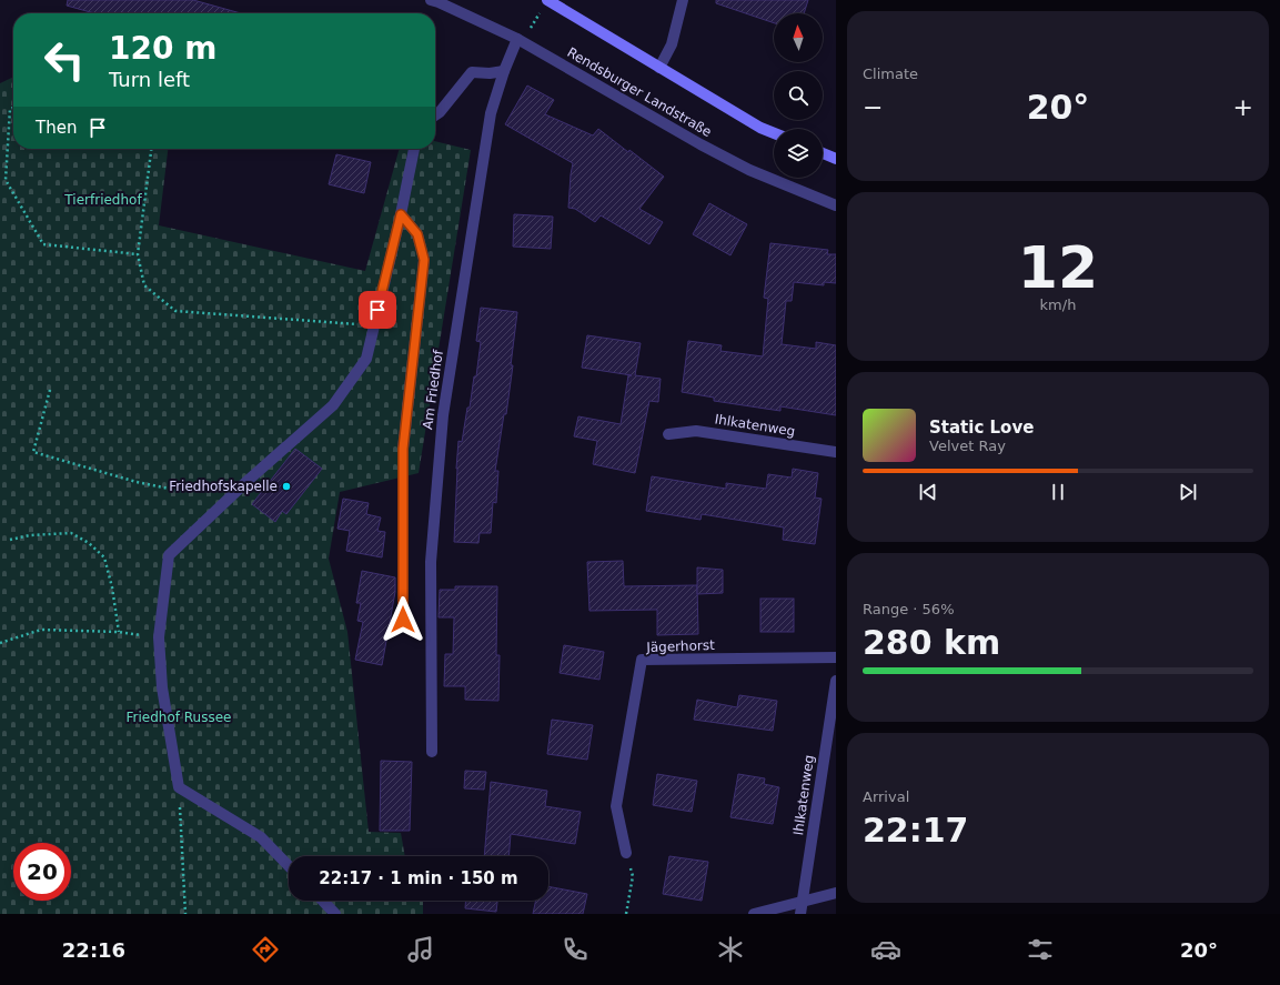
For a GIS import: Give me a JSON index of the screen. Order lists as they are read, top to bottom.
{
  "streets": {
    "street": [
      "Rendsburger Landstraße",
      "Am Friedhof",
      "Ihlkatenweg",
      "Jägerhorst"
    ]
  },
  "crossings": [
    ["Rendsburger Landstraße", "Am Friedhof"]
  ],
  "parks": ["Tierfriedhof", "Friedhof Russee"],
  "places": ["Friedhofskapelle"],
  "north": "top",
  "page": {
    "tile": [
      "Climate",
      ["12", "km/h"],
      ["Range · 56%", "280 km"],
      ["Arrival", "22:17"]
    ],
    "turn": ["120 m", "Turn left"],
    "heat": ["−", "20°", "+"],
    "then": "Then",
    "song": ["Static Love", "Velvet Ray"],
    "limit": "20",
    "trip": "22:17 · 1 min · 150 m",
    "tabs": ["22:16", "20°"]
  }
}
